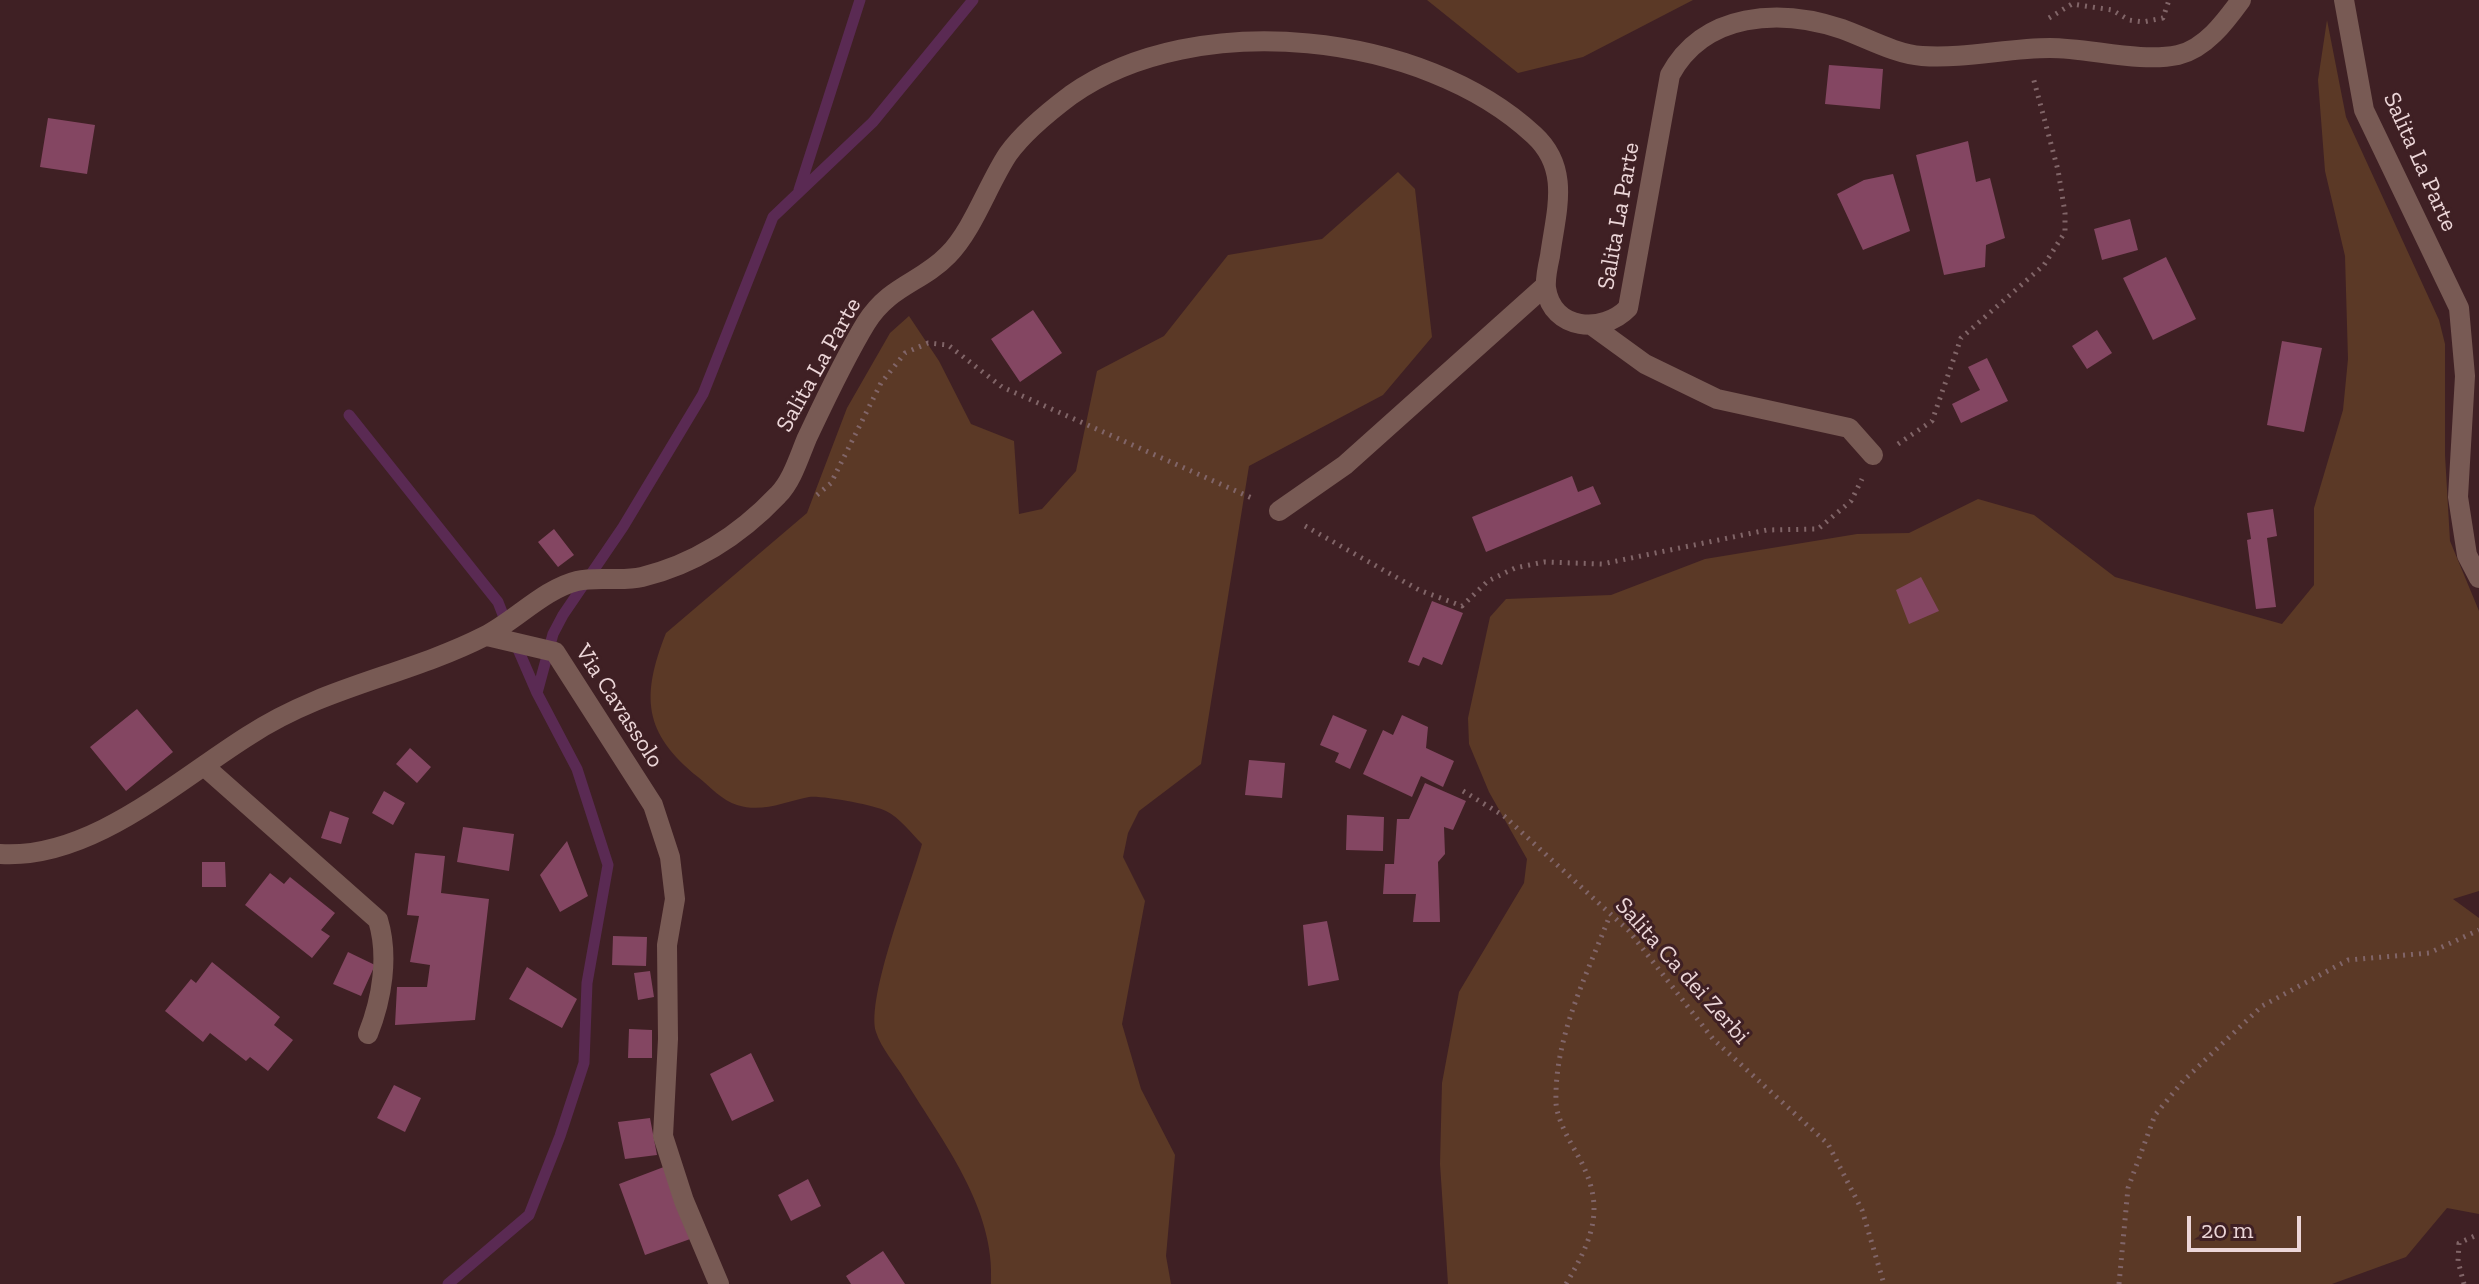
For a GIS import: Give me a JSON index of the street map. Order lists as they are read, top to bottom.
{
  "streets": {
    "street": ["Salita La Parte", "Via Cavassolo"],
    "path": ["Salita Ca dei Zerbi"]
  },
  "crossings": [
    ["Salita La Parte", "Via Cavassolo"]
  ],
  "scale_bar": "20 m"
}
